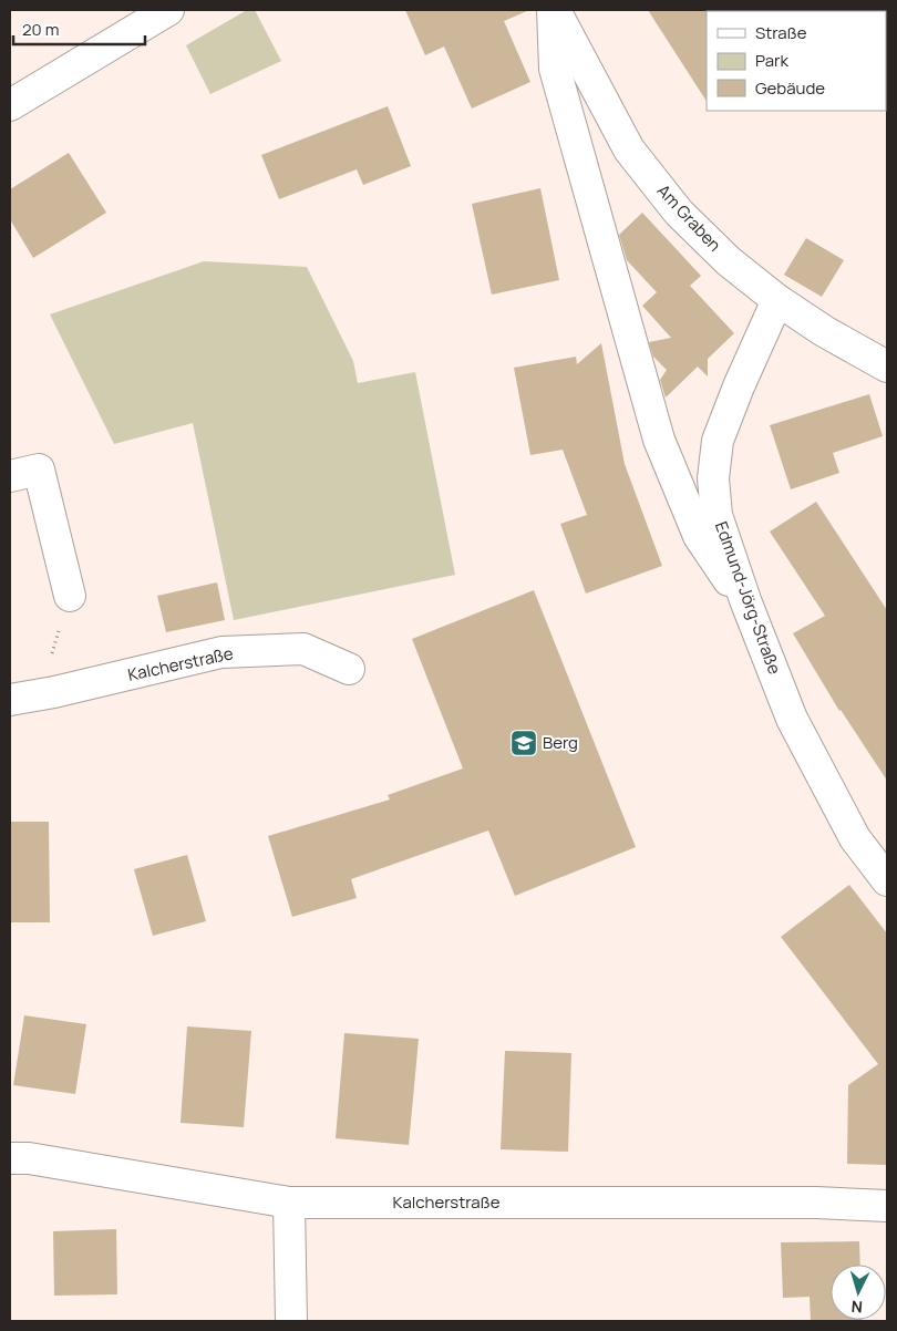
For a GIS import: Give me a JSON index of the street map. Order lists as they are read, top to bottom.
{
  "streets": {
    "street": ["Am Graben", "Edmund-Jörg-Straße", "Kalcherstraße"]
  },
  "crossings": [
    ["Am Graben", "Edmund-Jörg-Straße"]
  ],
  "places": {
    "school or university": ["Berg"]
  },
  "legend": ["Straße", "Park", "Gebäude"],
  "scale_bar": "20 m",
  "north": "bottom"
}
